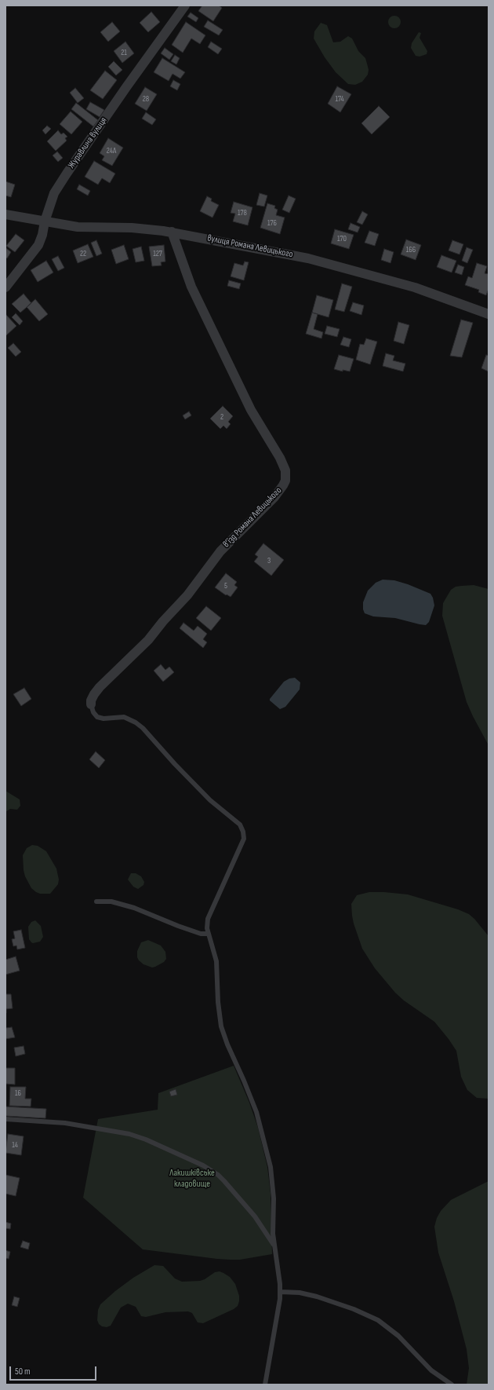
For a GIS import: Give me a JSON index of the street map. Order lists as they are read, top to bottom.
{
  "streets": {
    "street": ["Журавлина вулиця", "вулиця Романа Левицького", "в’їзд Романа Левицького"]
  },
  "crossings": [
    ["Журавлина вулиця", "вулиця Романа Левицького"],
    ["вулиця Романа Левицького", "в’їзд Романа Левицького"]
  ],
  "parks": ["Лакишківське кладовище"],
  "house_numbers": [
    "21",
    "28",
    "174",
    "24А",
    "178",
    "176",
    "170",
    "166",
    "22",
    "127",
    "2",
    "3",
    "5",
    "16",
    "14"
  ],
  "scale_bar": "50 m"
}
